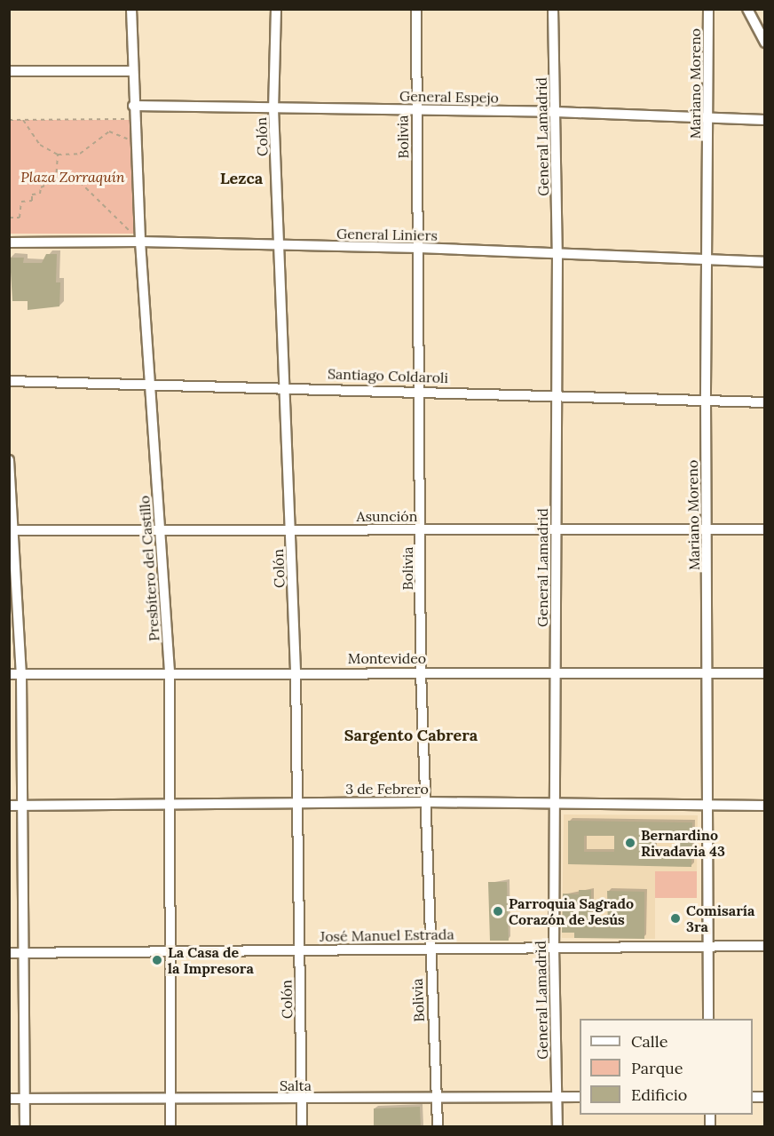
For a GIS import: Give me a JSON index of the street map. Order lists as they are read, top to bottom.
{
  "streets": {
    "street": [
      "Mariano Moreno",
      "General Espejo",
      "Colón",
      "Bolivia",
      "General Lamadrid",
      "General Liniers",
      "Santiago Coldaroli",
      "Asunción",
      "Presbítero del Castillo",
      "Montevideo",
      "3 de Febrero",
      "José Manuel Estrada",
      "Salta"
    ]
  },
  "crossings": [
    ["Mariano Moreno", "General Espejo"],
    ["Mariano Moreno", "General Liniers"],
    ["Mariano Moreno", "Santiago Coldaroli"],
    ["Mariano Moreno", "Asunción"],
    ["Mariano Moreno", "Montevideo"],
    ["Mariano Moreno", "3 de Febrero"],
    ["Mariano Moreno", "José Manuel Estrada"],
    ["General Espejo", "Colón"],
    ["General Espejo", "Bolivia"],
    ["General Espejo", "General Lamadrid"],
    ["General Espejo", "Presbítero del Castillo"],
    ["Colón", "General Liniers"],
    ["Colón", "Santiago Coldaroli"],
    ["Colón", "Asunción"],
    ["Colón", "Montevideo"],
    ["Colón", "3 de Febrero"],
    ["Colón", "José Manuel Estrada"],
    ["Colón", "Salta"],
    ["Bolivia", "General Liniers"],
    ["Bolivia", "Santiago Coldaroli"],
    ["Bolivia", "Asunción"],
    ["Bolivia", "Montevideo"],
    ["Bolivia", "3 de Febrero"],
    ["Bolivia", "José Manuel Estrada"],
    ["Bolivia", "Salta"],
    ["General Lamadrid", "General Liniers"],
    ["General Lamadrid", "Santiago Coldaroli"],
    ["General Lamadrid", "Asunción"],
    ["General Lamadrid", "Montevideo"],
    ["General Lamadrid", "3 de Febrero"],
    ["General Lamadrid", "José Manuel Estrada"],
    ["General Lamadrid", "Salta"],
    ["General Liniers", "Presbítero del Castillo"],
    ["Santiago Coldaroli", "Presbítero del Castillo"],
    ["Asunción", "Presbítero del Castillo"],
    ["Presbítero del Castillo", "Montevideo"],
    ["Presbítero del Castillo", "3 de Febrero"],
    ["Presbítero del Castillo", "José Manuel Estrada"],
    ["Presbítero del Castillo", "Salta"]
  ],
  "districts": ["Lezca", "Sargento Cabrera"],
  "parks": ["Plaza Zorraquín"],
  "places": [
    "Bernardino Rivadavia 43",
    "Parroquia Sagrado Corazón de Jesús",
    "Comisaría 3ra",
    "La Casa de la Impresora"
  ],
  "legend": ["Calle", "Parque", "Edificio"]
}
